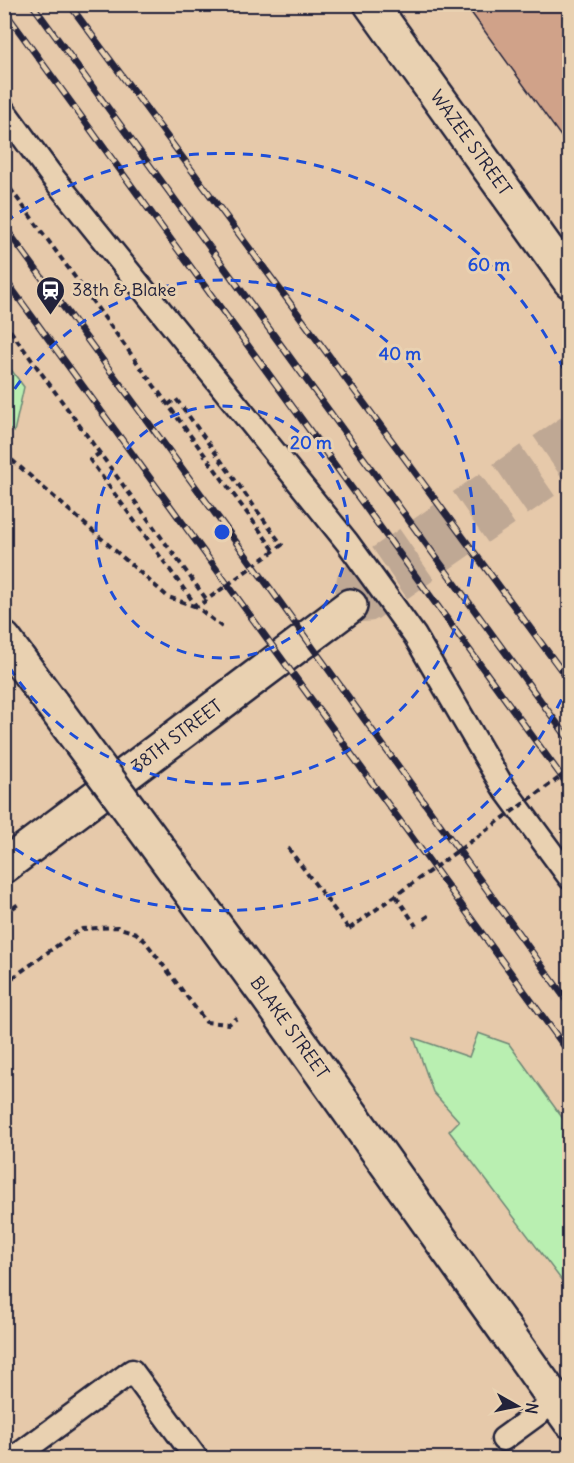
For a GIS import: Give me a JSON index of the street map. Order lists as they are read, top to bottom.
{
  "streets": {
    "street": ["WAZEE STREET", "38TH STREET", "BLAKE STREET"]
  },
  "places": {
    "station": ["38th & Blake"]
  },
  "north": "right",
  "rings": ["60 m", "40 m", "20 m"]
}
